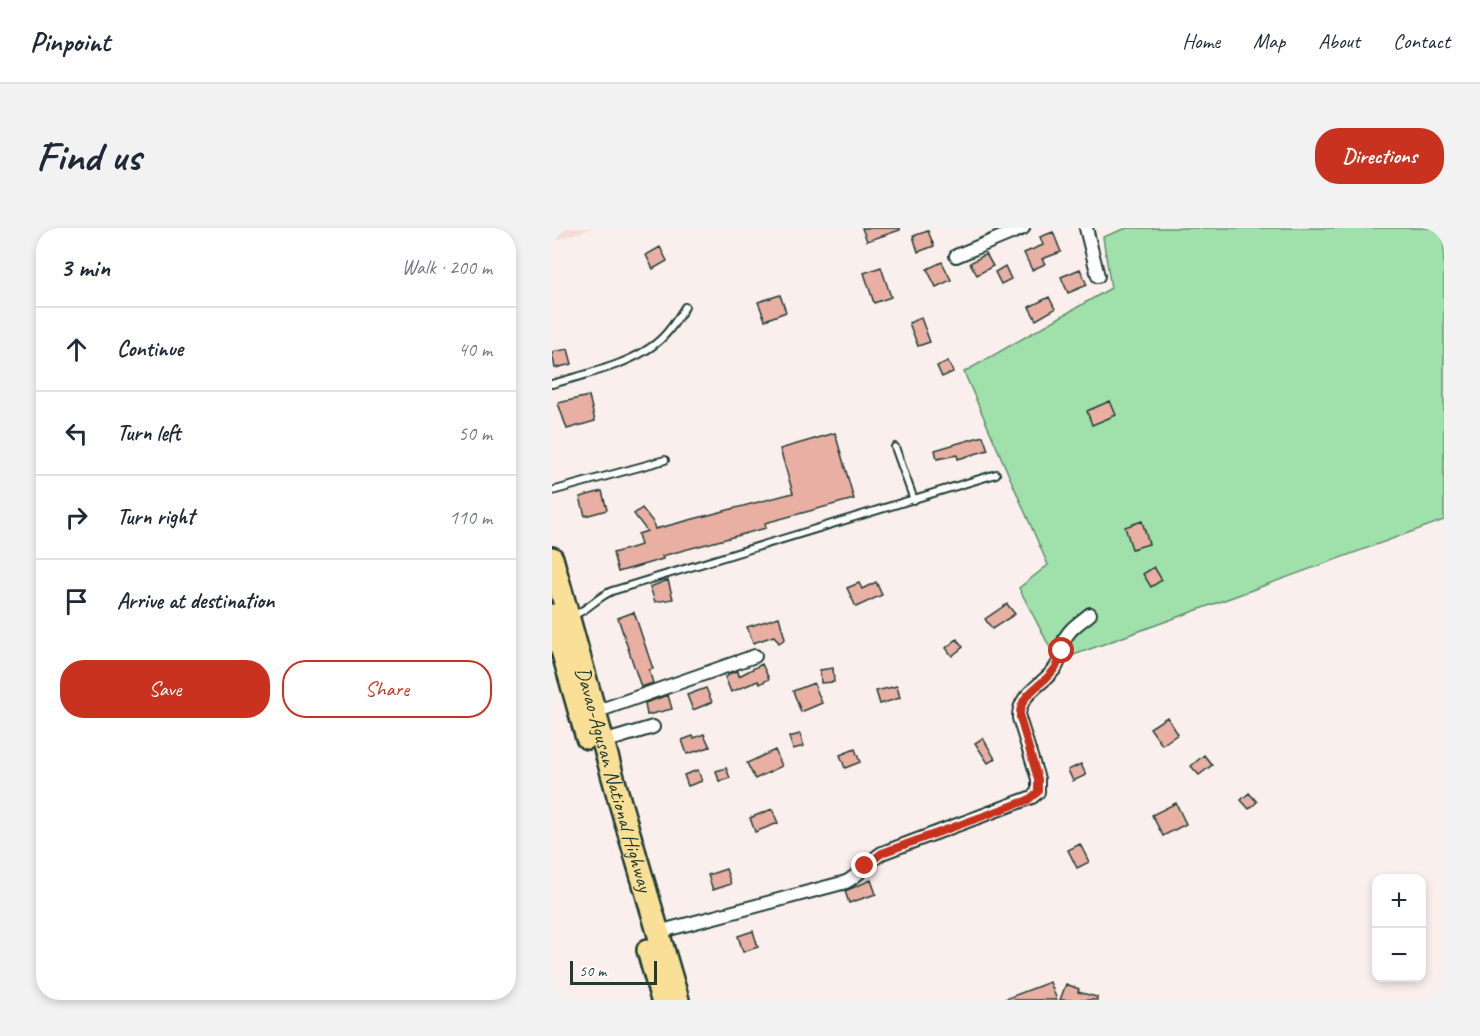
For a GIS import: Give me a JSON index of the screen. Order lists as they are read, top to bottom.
{
  "streets": {
    "highway": ["Davao-Agusan National Highway"]
  },
  "scale_bar": "50 m",
  "page": {
    "header": "Pinpoint",
    "nav": [
      "Home",
      "Map",
      "About",
      "Contact"
    ],
    "buttons": [
      "Directions",
      ["Save", "Share"]
    ],
    "title": "Find us",
    "heading": ["3 min", "Walk · 200 m"],
    "list": [
      ["Continue", "40 m"],
      ["Turn left", "50 m"],
      ["Turn right", "110 m"],
      "Arrive at destination"
    ],
    "map_buttons": ["+", "−"],
    "scale": "50 m"
  }
}
